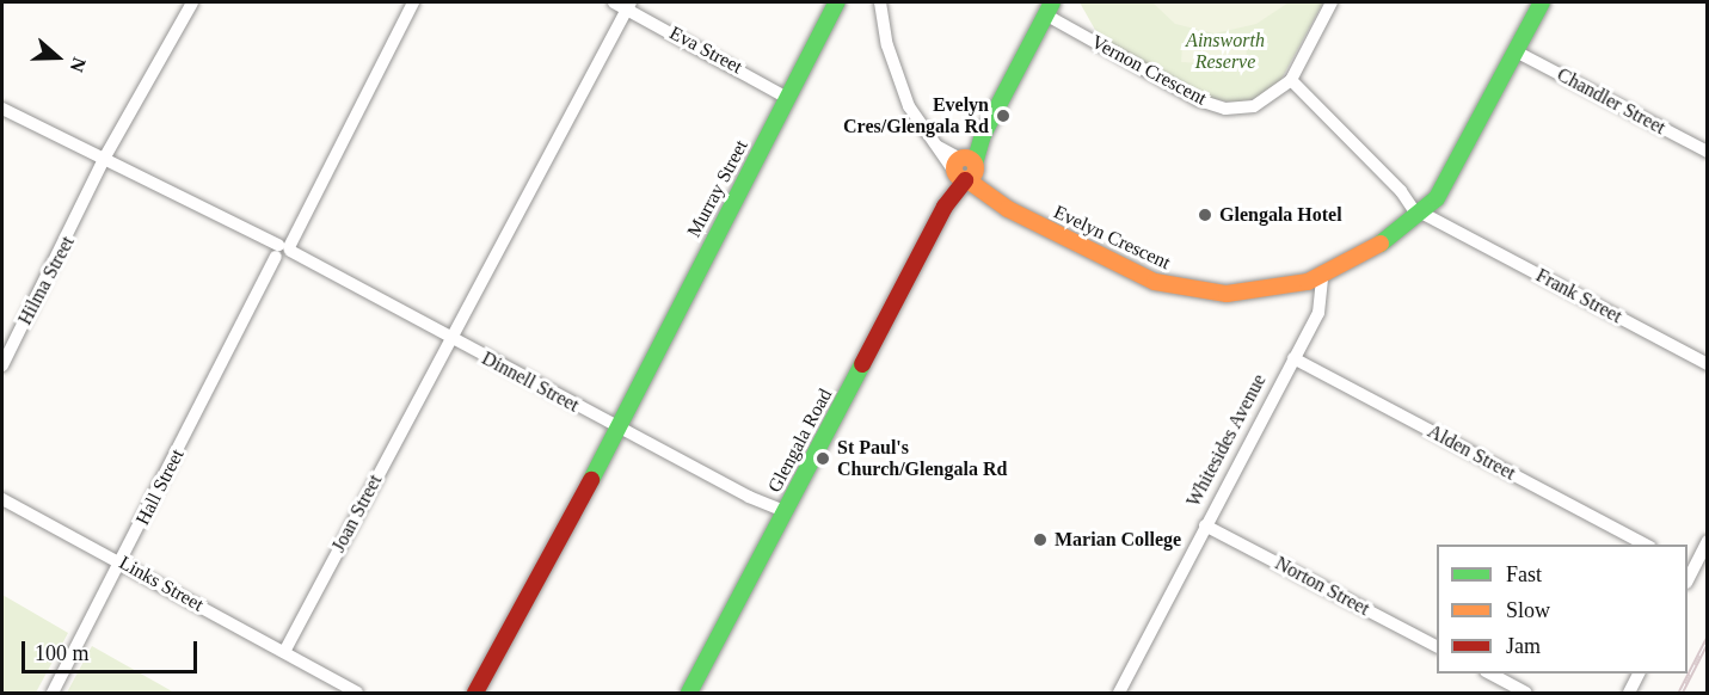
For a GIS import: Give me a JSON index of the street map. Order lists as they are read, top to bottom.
{
  "streets": {
    "street": [
      "Eva Street",
      "Vernon Crescent",
      "Chandler Street",
      "Murray Street",
      "Evelyn Crescent",
      "Hilma Street",
      "Frank Street",
      "Dinnell Street",
      "Glengala Road",
      "Whitesides Avenue",
      "Alden Street",
      "Hall Street",
      "Joan Street",
      "Links Street",
      "Norton Street"
    ]
  },
  "crossings": [
    ["Eva Street", "Murray Street"],
    ["Eva Street", "Joan Street"],
    ["Vernon Crescent", "Frank Street"],
    ["Vernon Crescent", "Glengala Road"],
    ["Murray Street", "Dinnell Street"],
    ["Evelyn Crescent", "Frank Street"],
    ["Evelyn Crescent", "Glengala Road"],
    ["Evelyn Crescent", "Whitesides Avenue"],
    ["Hilma Street", "Dinnell Street"],
    ["Dinnell Street", "Glengala Road"],
    ["Dinnell Street", "Hall Street"],
    ["Dinnell Street", "Joan Street"],
    ["Whitesides Avenue", "Alden Street"],
    ["Whitesides Avenue", "Norton Street"],
    ["Hall Street", "Links Street"],
    ["Joan Street", "Links Street"]
  ],
  "parks": ["Ainsworth Reserve"],
  "places": [
    "Evelyn Cres/Glengala Rd",
    "Glengala Hotel",
    "St Paul's Church/Glengala Rd",
    "Marian College"
  ],
  "legend": ["Fast", "Slow", "Jam"],
  "scale_bar": "100 m",
  "north": "right"
}
